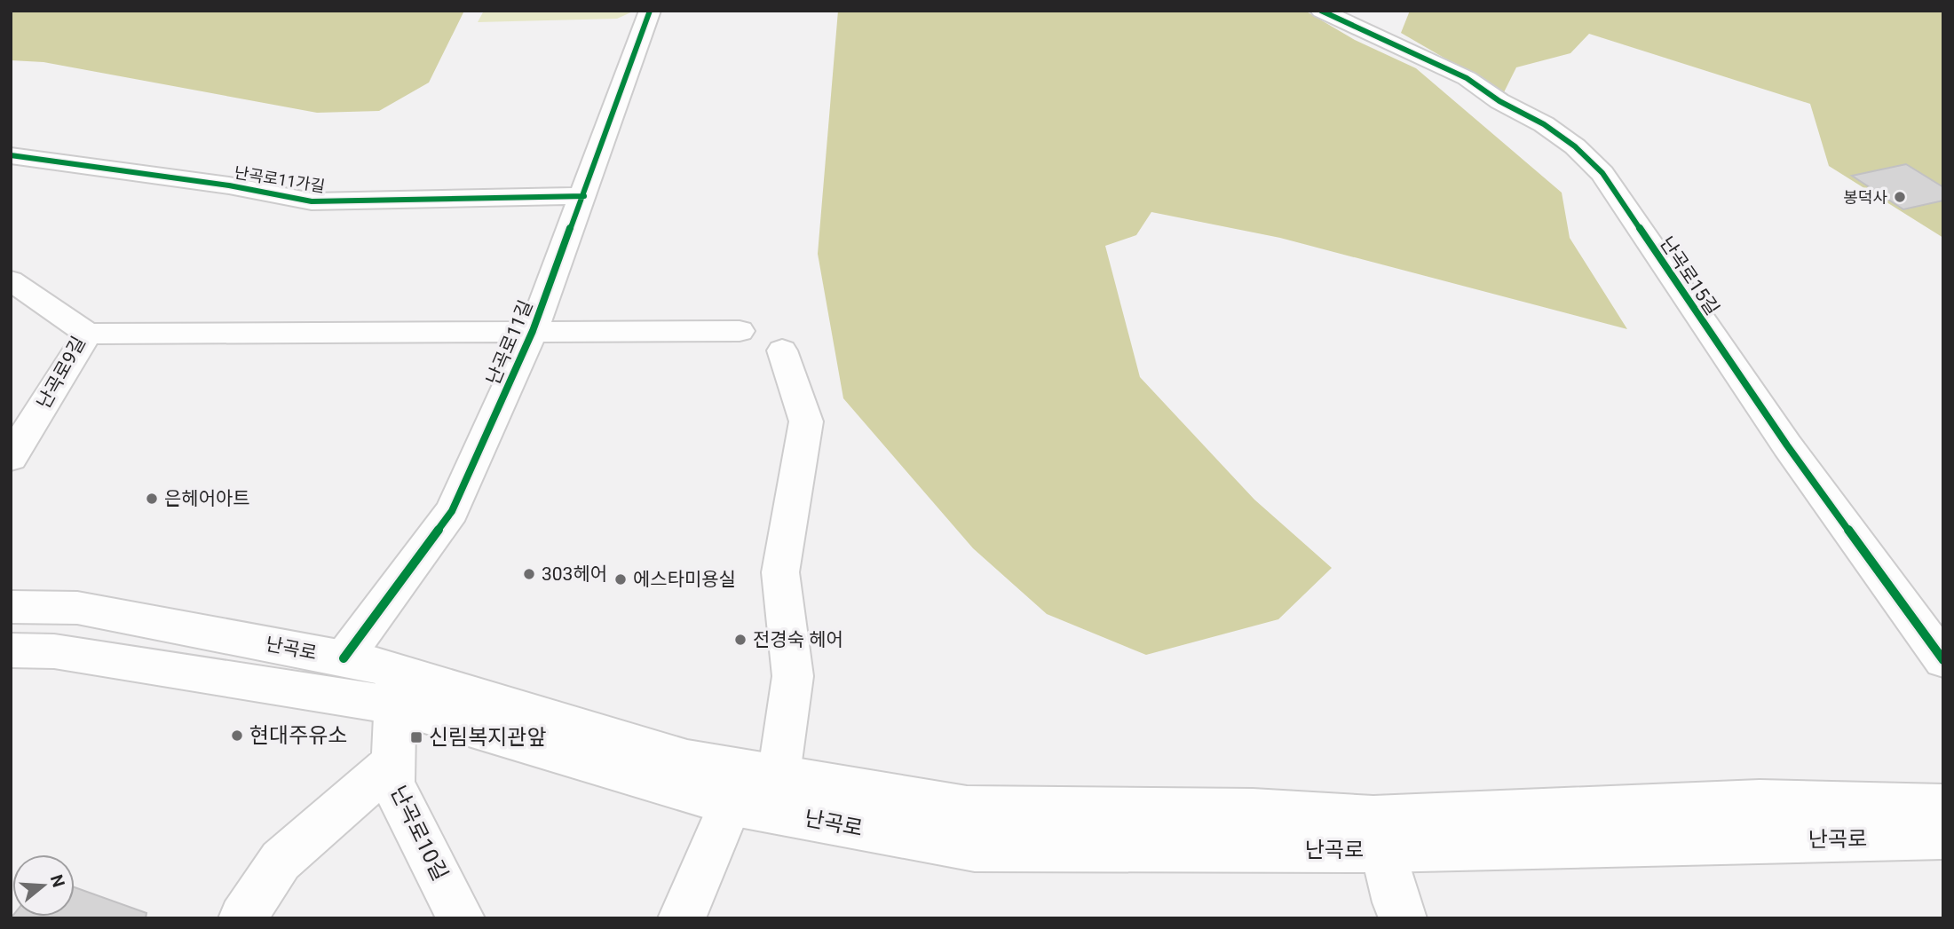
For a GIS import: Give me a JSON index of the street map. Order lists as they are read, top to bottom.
{
  "streets": {
    "street": [
      "난곡로11가길",
      "난곡로15길",
      "난곡로11길",
      "난곡로9길",
      "난곡로",
      "난곡로10길"
    ]
  },
  "crossings": [
    ["난곡로11가길", "난곡로11길"],
    ["난곡로11길", "난곡로9길"],
    ["난곡로11길", "난곡로"],
    ["난곡로", "난곡로10길"]
  ],
  "places": {
    "other": [
      "봉덕사",
      "은헤어아트",
      "303헤어",
      "에스타미용실",
      "전경숙 헤어",
      "현대주유소"
    ],
    "transit": ["신림복지관앞"]
  },
  "north": "right"
}
